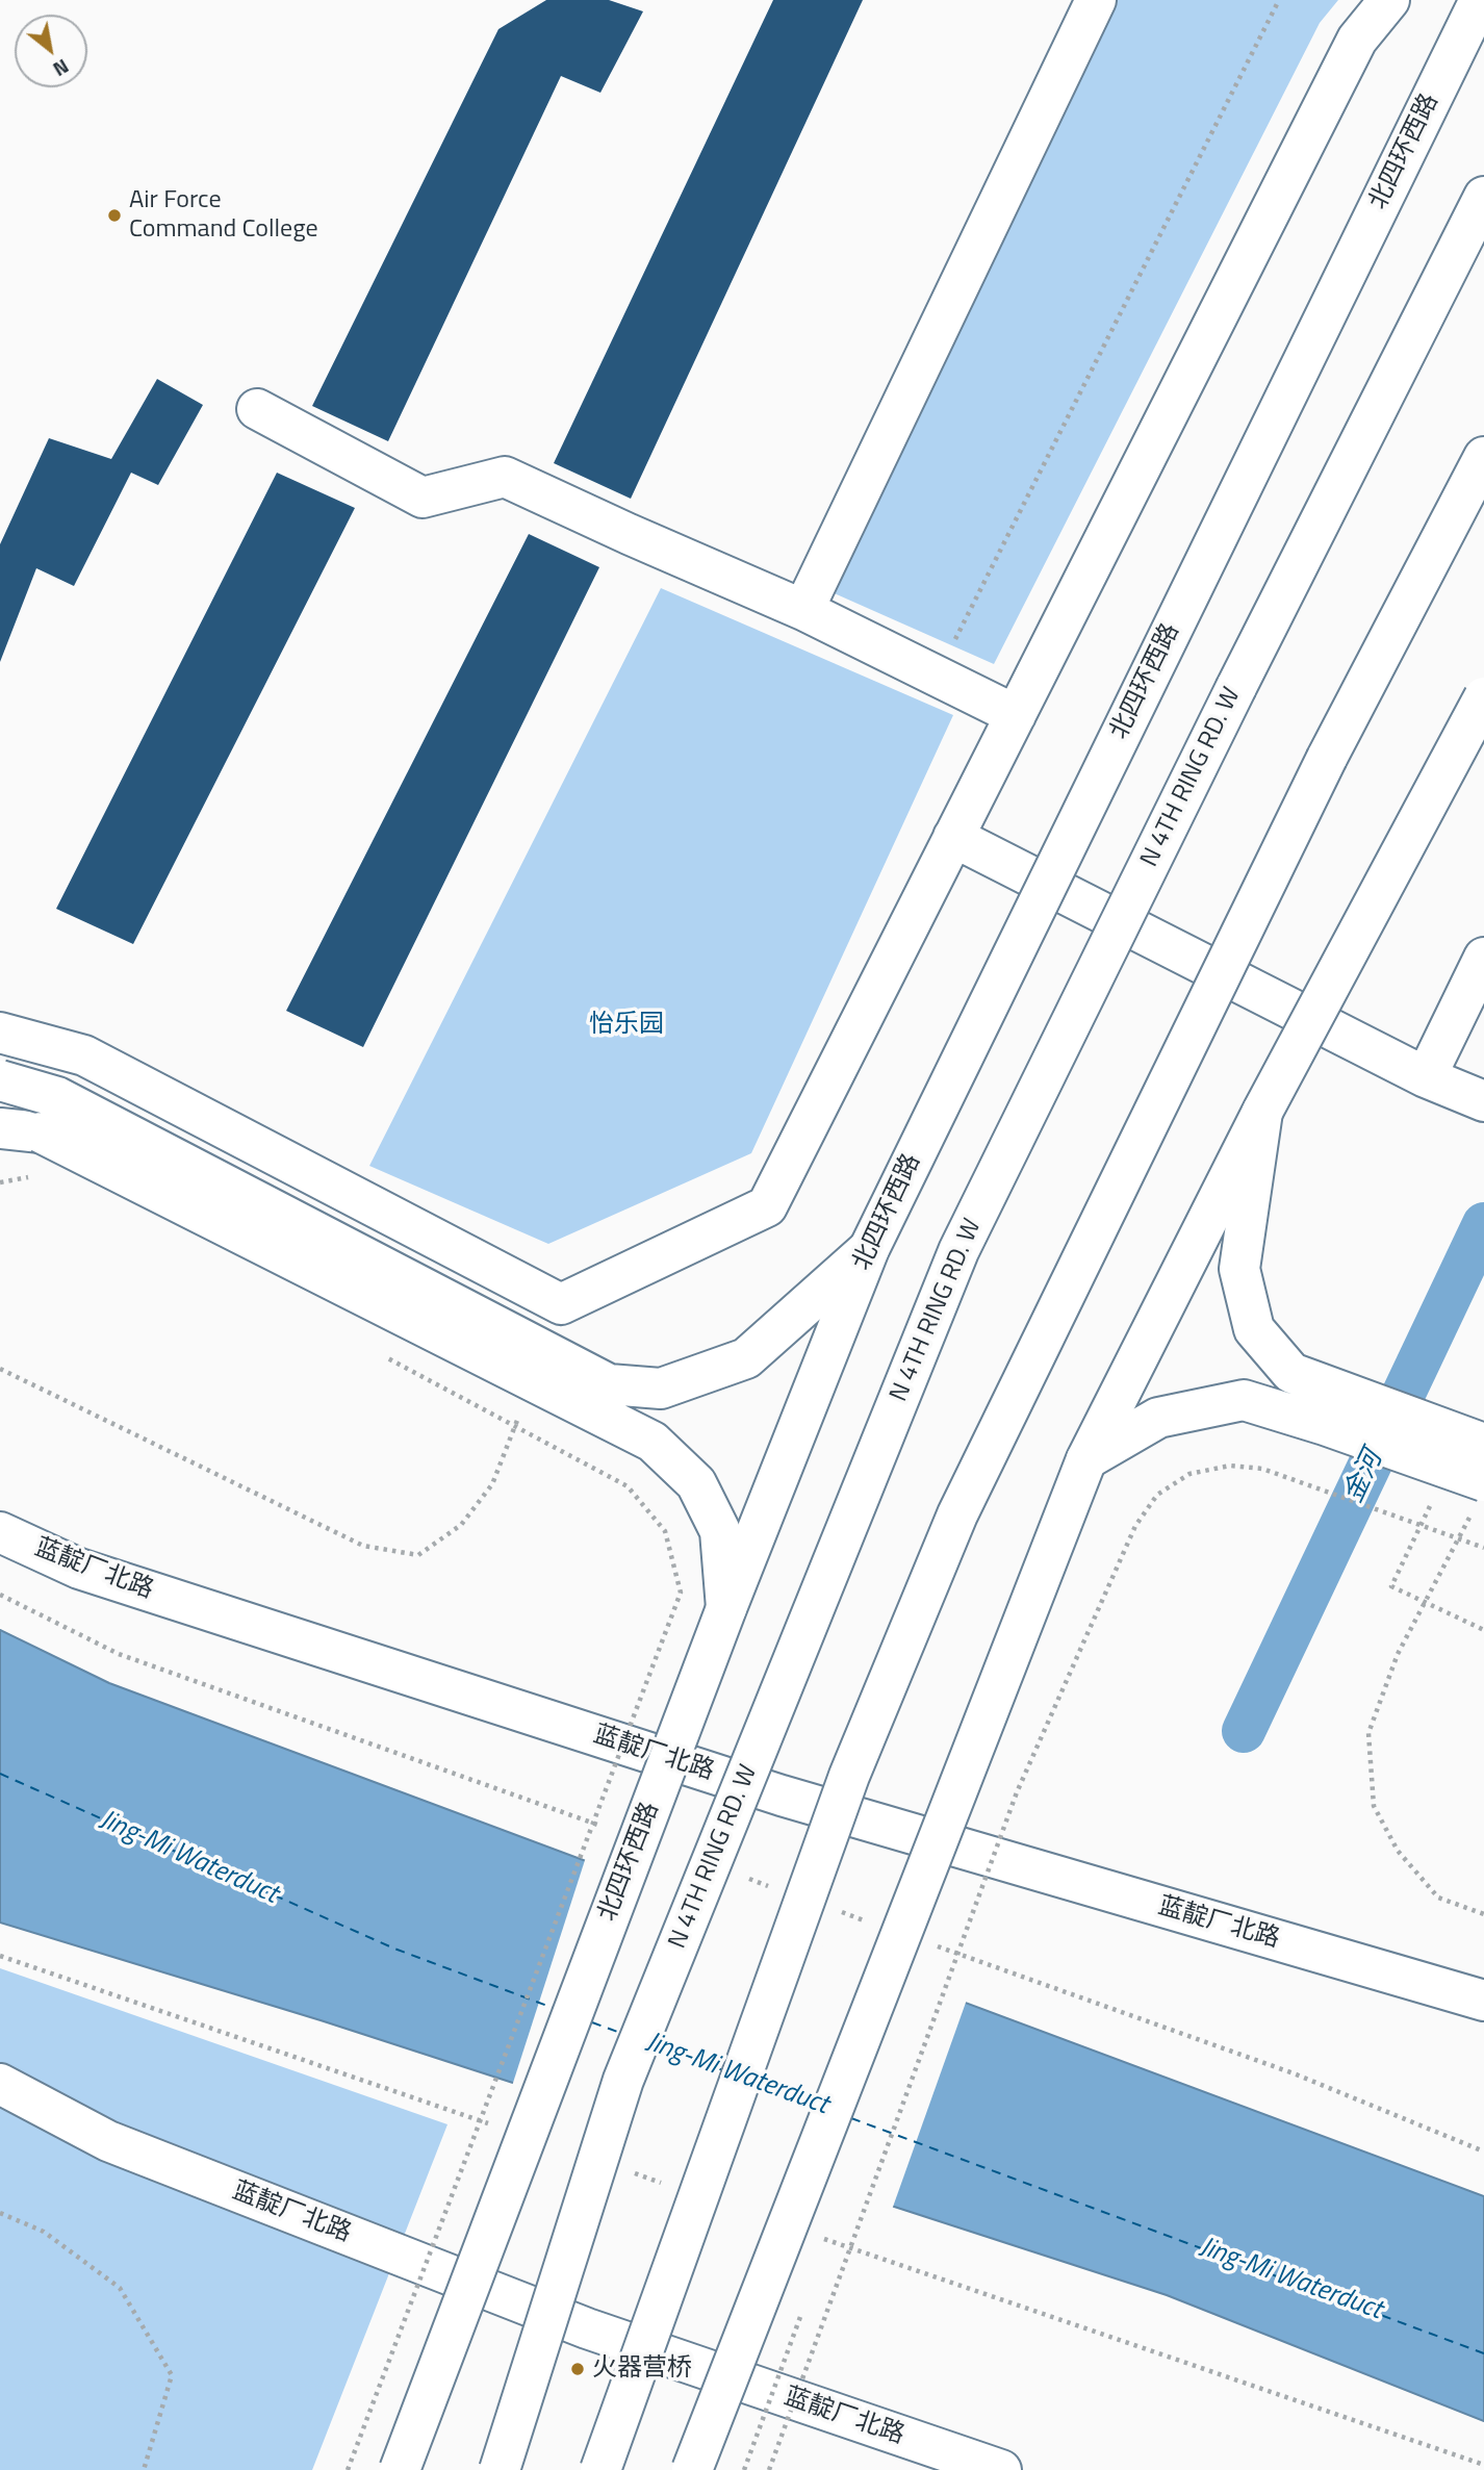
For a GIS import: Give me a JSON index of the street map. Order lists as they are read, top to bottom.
{
  "streets": {
    "main road": ["北四环西路", "N 4TH RING RD. W", "蓝靛厂北路"]
  },
  "water": ["金河", "Jing-Mi Waterduct"],
  "parks": ["怡乐园"],
  "places": ["Air Force Command College", "火器营桥"],
  "north": "bottom right"
}
